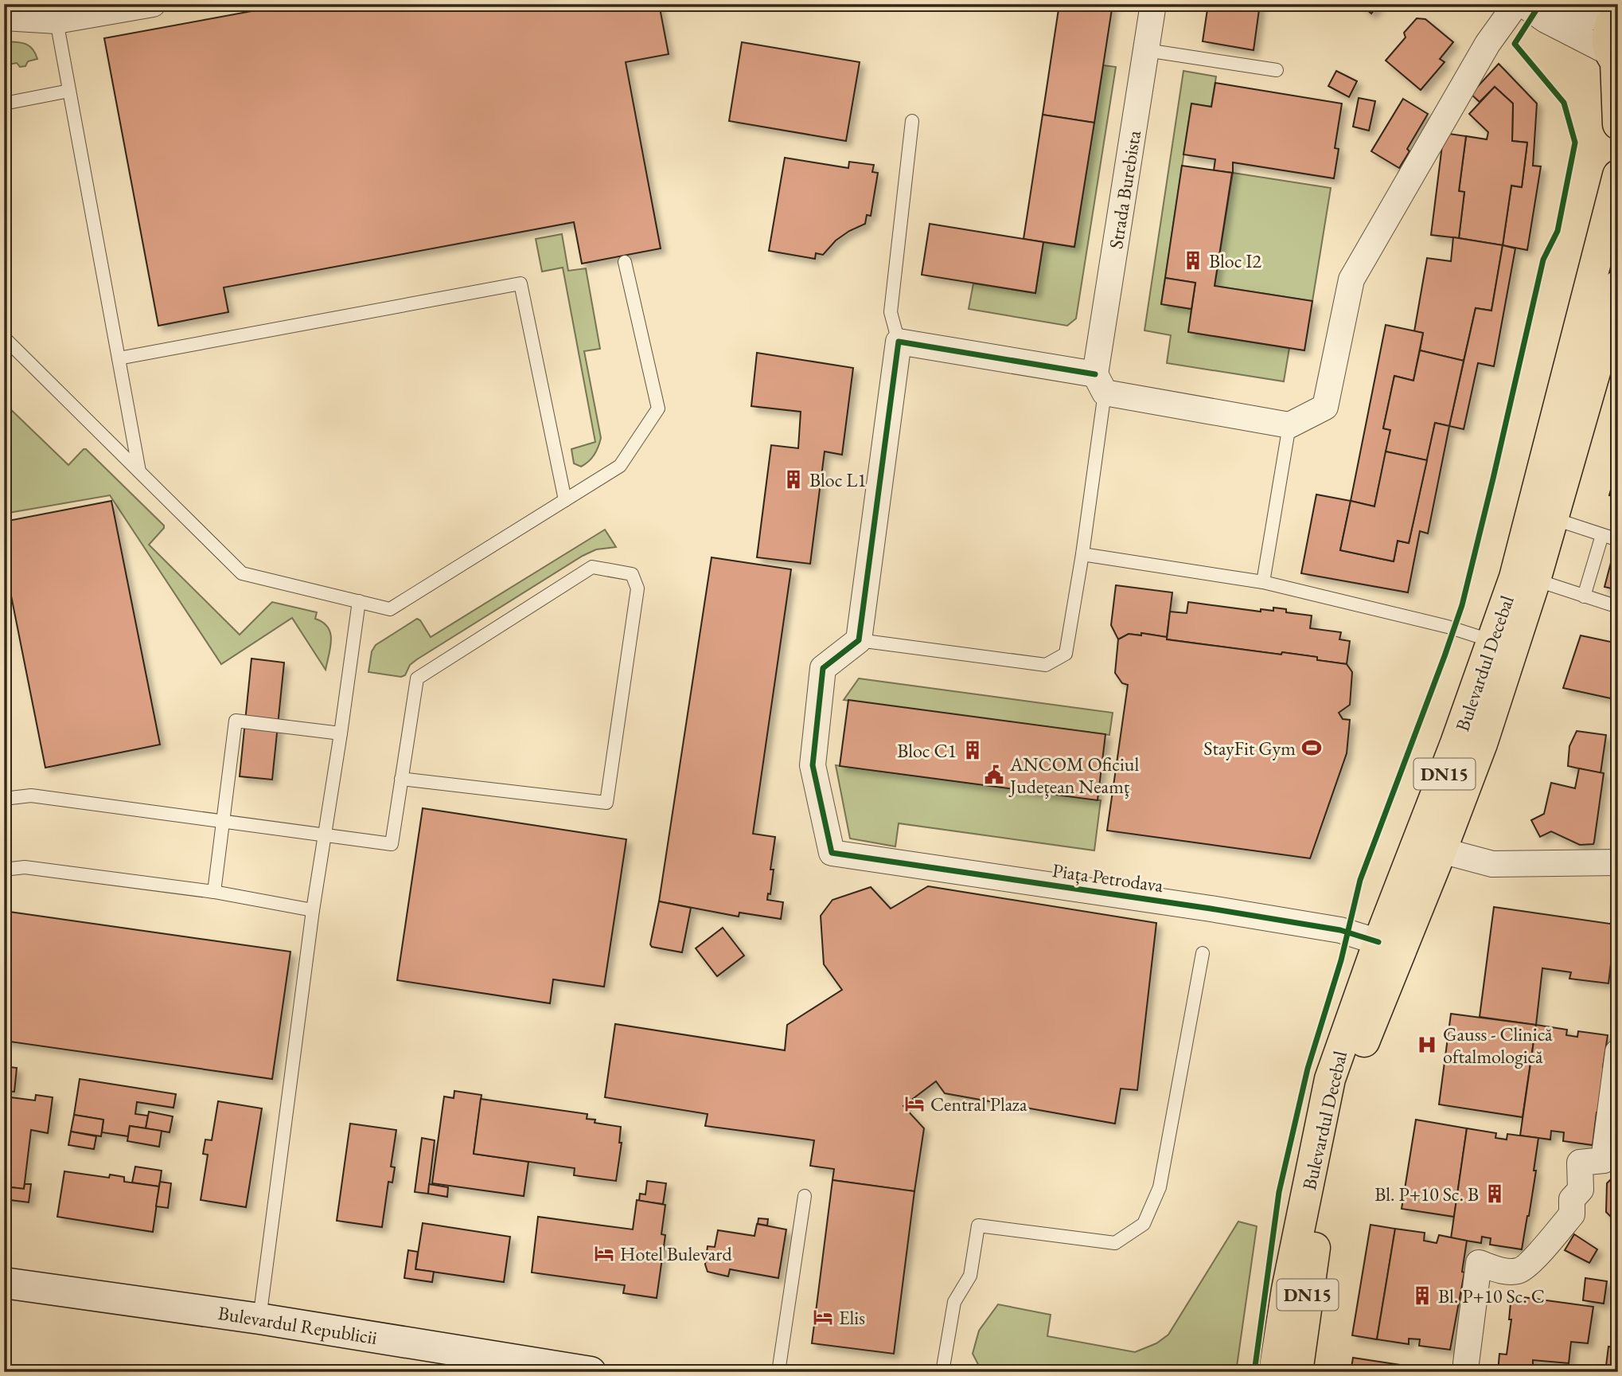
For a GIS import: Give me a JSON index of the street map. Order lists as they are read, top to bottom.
{
  "streets": {
    "main road": ["Bulevardul Decebal", "DN15", "Bulevardul Republicii"],
    "street": ["Strada Burebista", "Piața Petrodava"]
  },
  "crossings": [
    ["Bulevardul Decebal", "Piața Petrodava"]
  ],
  "places": {
    "building": [
      "Bloc I2",
      "Bloc L1",
      "Bloc C1",
      "Bl. P+10 Sc. B",
      "Bl. P+10 Sc. C"
    ],
    "sports": ["StayFit Gym"],
    "public building": ["ANCOM Oficiul Judeţean Neamţ"],
    "hospital": ["Gauss - Clinică oftalmologică"],
    "hotel": ["Central Plaza", "Hotel Bulevard", "Elis"]
  }
}
